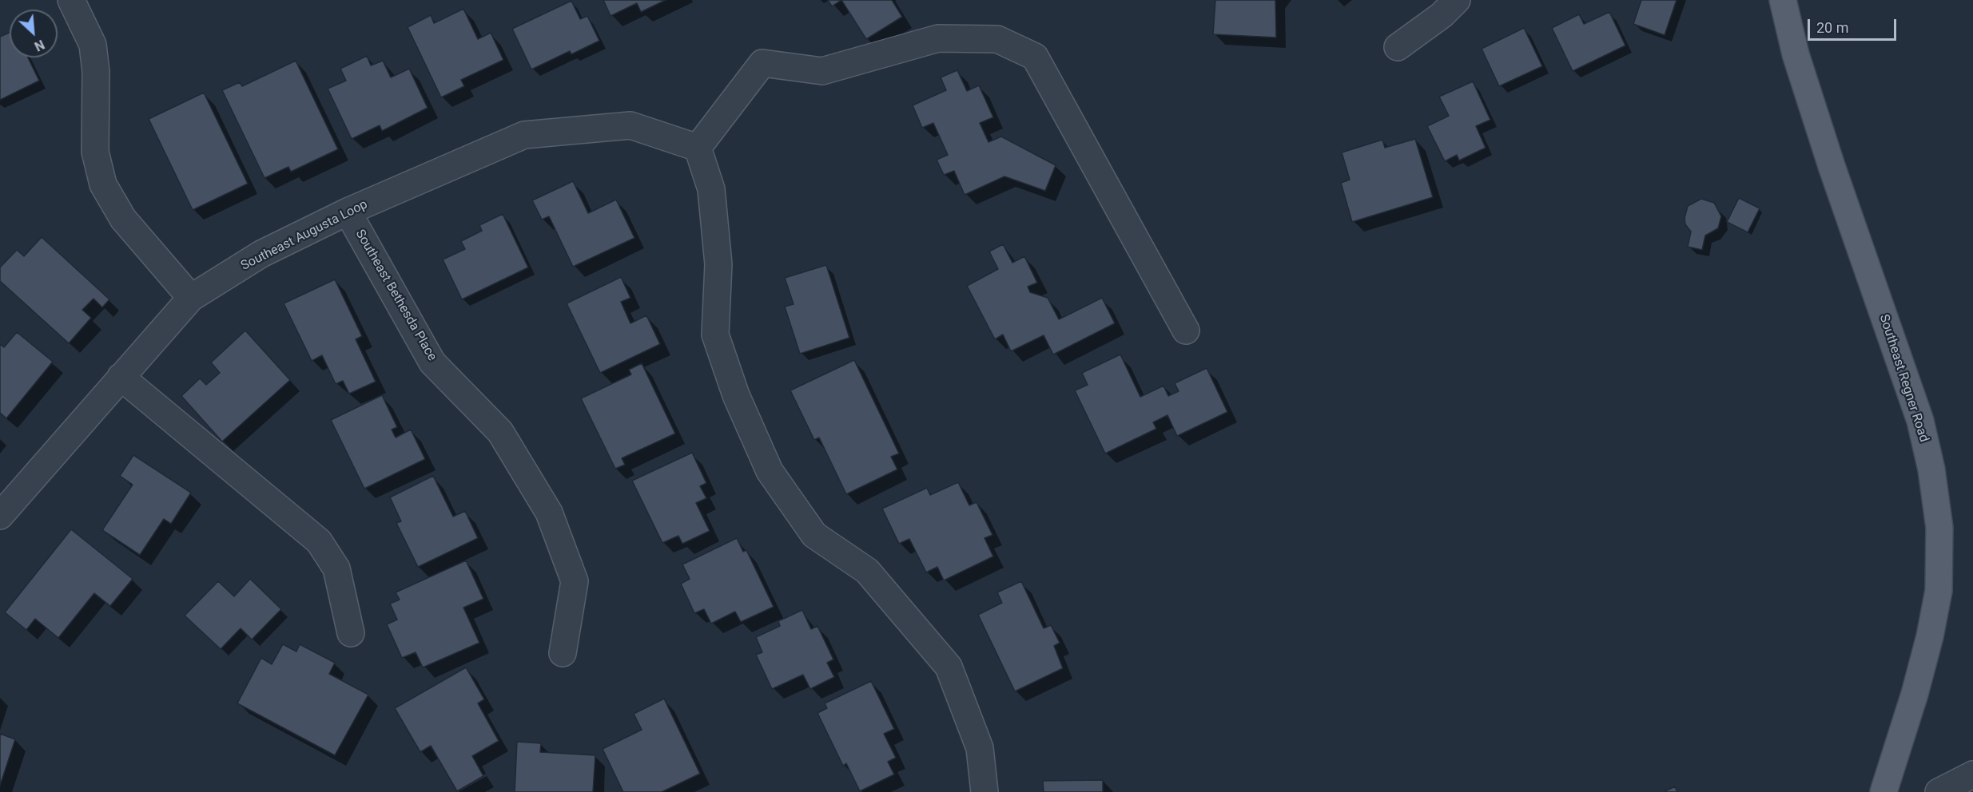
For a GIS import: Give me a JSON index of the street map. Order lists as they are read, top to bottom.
{
  "streets": {
    "main road": ["Southeast Regner Road"],
    "street": ["Southeast Augusta Loop", "Southeast Bethesda Place"]
  },
  "crossings": [
    ["Southeast Augusta Loop", "Southeast Bethesda Place"]
  ],
  "scale_bar": "20 m",
  "north": "bottom right"
}
